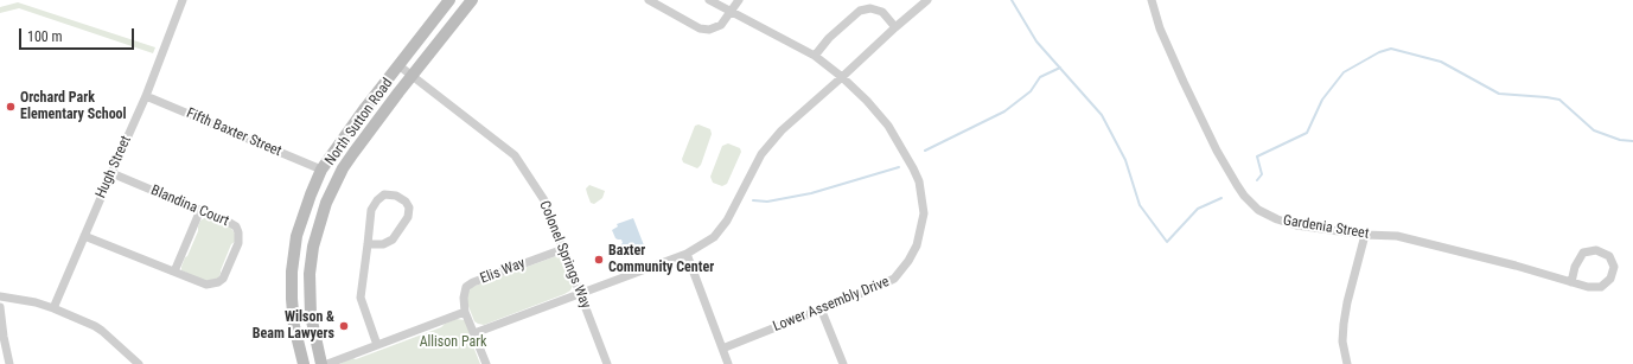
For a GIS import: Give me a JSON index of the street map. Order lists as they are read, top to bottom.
{
  "streets": {
    "main road": ["North Sutton Road"],
    "street": [
      "Fifth Baxter Street",
      "Hugh Street",
      "Blandina Court",
      "Gardenia Street",
      "Colonel Springs Way",
      "Elis Way",
      "Lower Assembly Drive"
    ]
  },
  "crossings": [
    ["North Sutton Road", "Fifth Baxter Street"],
    ["North Sutton Road", "Colonel Springs Way"],
    ["Fifth Baxter Street", "Hugh Street"],
    ["Hugh Street", "Blandina Court"],
    ["Colonel Springs Way", "Elis Way"]
  ],
  "parks": ["Allison Park"],
  "places": ["Orchard Park Elementary School", "Baxter Community Center", "Wilson & Beam Lawyers"],
  "scale_bar": "100 m"
}
